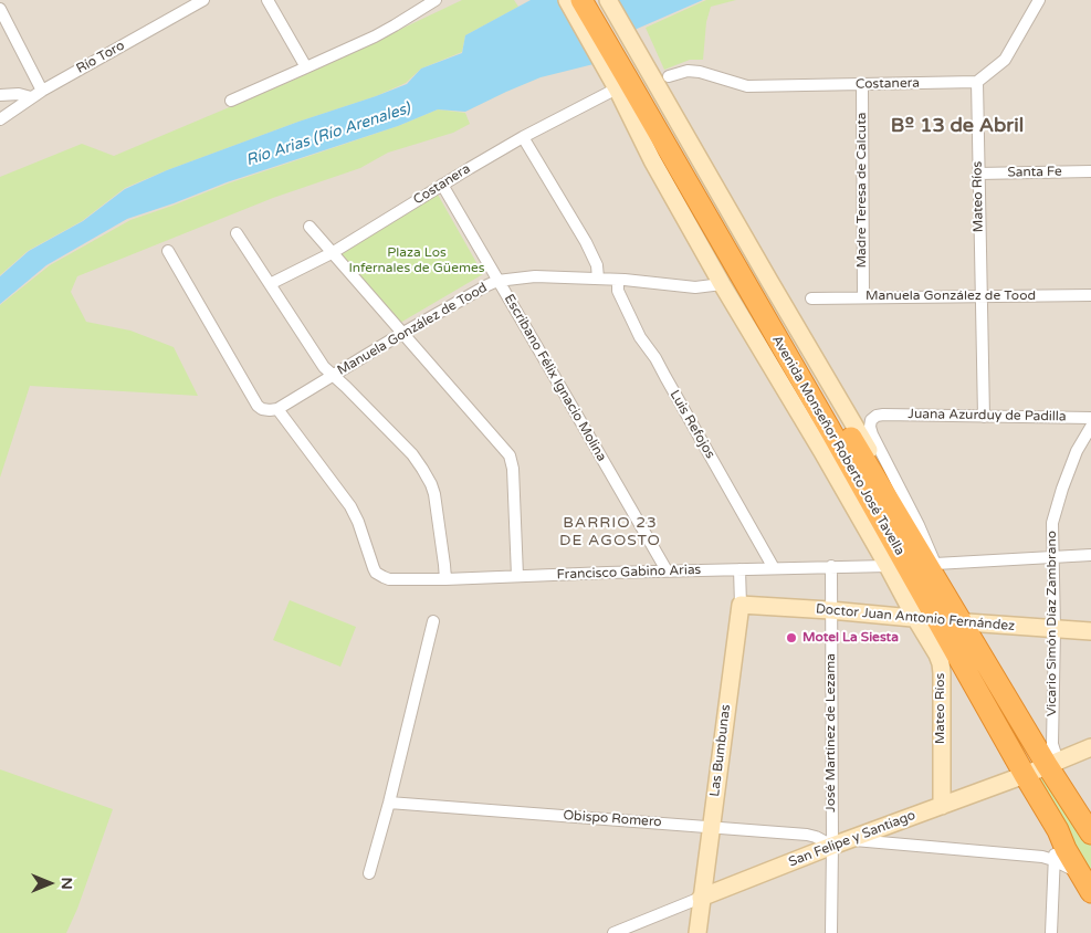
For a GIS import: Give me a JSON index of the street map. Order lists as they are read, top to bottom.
{
  "streets": {
    "highway": ["Avenida Monseñor Roberto José Tavella"],
    "street": [
      "Río Toro",
      "Costanera",
      "Santa Fe",
      "Madre Teresa de Calcuta",
      "Mateo Ríos",
      "Manuela González de Tood",
      "Escribano Félix Ignacio Molina",
      "Juana Azurduy de Padilla",
      "Luis Refojos",
      "Francisco Gabino Arias",
      "Doctor Juan Antonio Fernández",
      "Vicario Simón Díaz Zambrano",
      "José Martínez de Lezama",
      "Las Bumbunas",
      "Obispo Romero",
      "San Felipe y Santiago"
    ]
  },
  "crossings": [
    ["Costanera", "Madre Teresa de Calcuta"],
    ["Costanera", "Mateo Ríos"],
    ["Costanera", "Escribano Félix Ignacio Molina"],
    ["Costanera", "Avenida Monseñor Roberto José Tavella"],
    ["Santa Fe", "Mateo Ríos"],
    ["Madre Teresa de Calcuta", "Manuela González de Tood"],
    ["Mateo Ríos", "Manuela González de Tood"],
    ["Mateo Ríos", "Juana Azurduy de Padilla"],
    ["Mateo Ríos", "Avenida Monseñor Roberto José Tavella"],
    ["Mateo Ríos", "Francisco Gabino Arias"],
    ["Mateo Ríos", "Doctor Juan Antonio Fernández"],
    ["Mateo Ríos", "San Felipe y Santiago"],
    ["Manuela González de Tood", "Escribano Félix Ignacio Molina"],
    ["Manuela González de Tood", "Luis Refojos"],
    ["Manuela González de Tood", "Francisco Gabino Arias"],
    ["Escribano Félix Ignacio Molina", "Francisco Gabino Arias"],
    ["Luis Refojos", "Francisco Gabino Arias"],
    ["Avenida Monseñor Roberto José Tavella", "Doctor Juan Antonio Fernández"],
    ["Avenida Monseñor Roberto José Tavella", "Vicario Simón Díaz Zambrano"],
    ["Avenida Monseñor Roberto José Tavella", "San Felipe y Santiago"],
    ["Francisco Gabino Arias", "José Martínez de Lezama"],
    ["Francisco Gabino Arias", "Las Bumbunas"],
    ["Doctor Juan Antonio Fernández", "Vicario Simón Díaz Zambrano"],
    ["Doctor Juan Antonio Fernández", "José Martínez de Lezama"],
    ["Doctor Juan Antonio Fernández", "Las Bumbunas"],
    ["Vicario Simón Díaz Zambrano", "San Felipe y Santiago"],
    ["José Martínez de Lezama", "Obispo Romero"],
    ["José Martínez de Lezama", "San Felipe y Santiago"],
    ["Las Bumbunas", "Obispo Romero"],
    ["Las Bumbunas", "San Felipe y Santiago"],
    ["Obispo Romero", "San Felipe y Santiago"]
  ],
  "districts": ["Bº 13 de Abril", "BARRIO 23 DE AGOSTO"],
  "water": ["Río Arias (Río Arenales)"],
  "parks": ["Plaza Los Infernales de Güemes"],
  "places": ["Motel La Siesta"],
  "north": "right"
}
